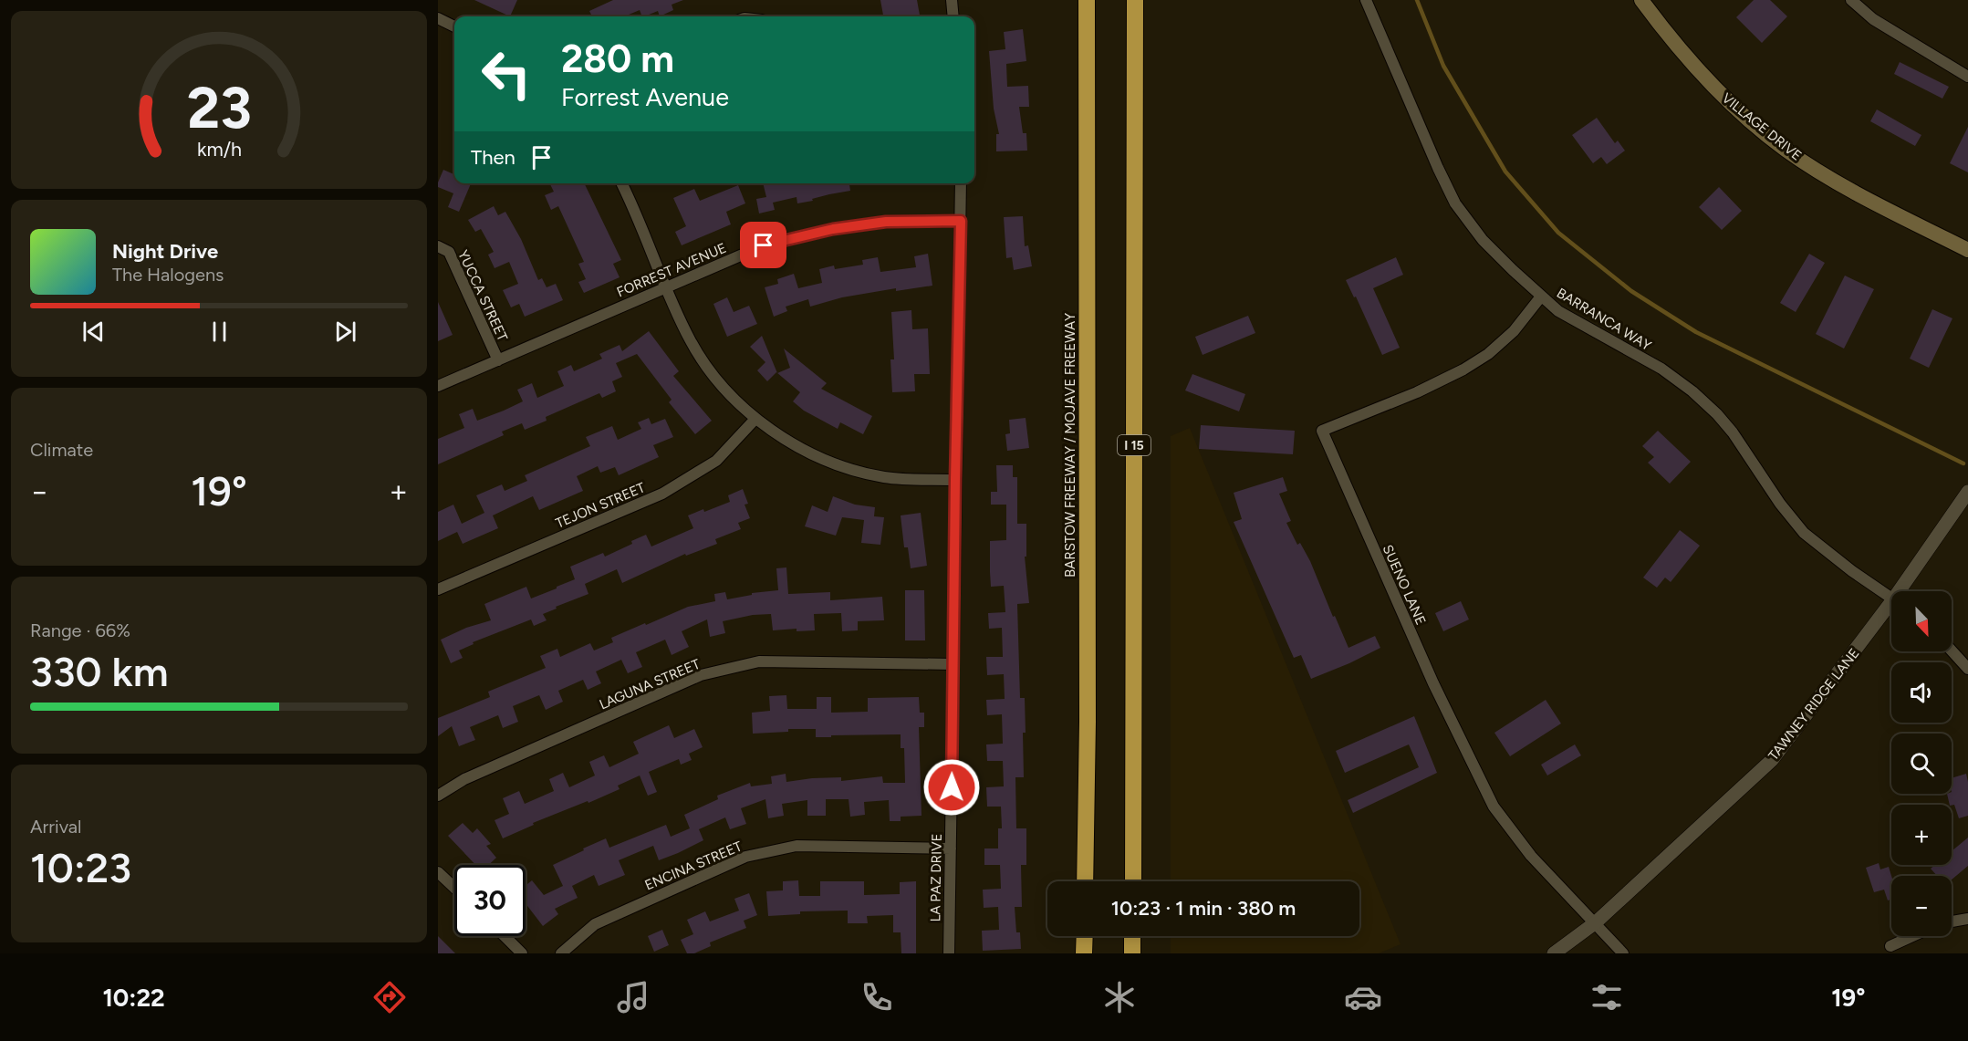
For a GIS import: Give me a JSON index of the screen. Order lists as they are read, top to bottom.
{
  "streets": {
    "highway": ["BARSTOW FREEWAY / MOJAVE FREEWAY", "I 15"],
    "main road": ["VILLAGE DRIVE"],
    "street": [
      "FORREST AVENUE",
      "YUCCA STREET",
      "BARRANCA WAY",
      "TEJON STREET",
      "SUENO LANE",
      "LAGUNA STREET",
      "TAWNEY RIDGE LANE",
      "ENCINA STREET",
      "LA PAZ DRIVE"
    ]
  },
  "crossings": [
    ["FORREST AVENUE", "YUCCA STREET"],
    ["FORREST AVENUE", "LA PAZ DRIVE"],
    ["BARRANCA WAY", "SUENO LANE"],
    ["SUENO LANE", "TAWNEY RIDGE LANE"],
    ["LAGUNA STREET", "LA PAZ DRIVE"],
    ["ENCINA STREET", "LA PAZ DRIVE"]
  ],
  "north": "bottom right",
  "page": {
    "turn": ["280 m", "Forrest Avenue"],
    "then": "Then",
    "song": ["Night Drive", "The Halogens"],
    "tile": [
      "Climate",
      ["Range · 66%", "330 km"],
      ["Arrival", "10:23"]
    ],
    "heat": ["−", "19°", "+"],
    "map_buttons": ["+", "−"],
    "limit": "30",
    "trip": "10:23 · 1 min · 380 m",
    "tabs": ["10:22", "19°"],
    "gauge": ["23", "km/h"]
  }
}
